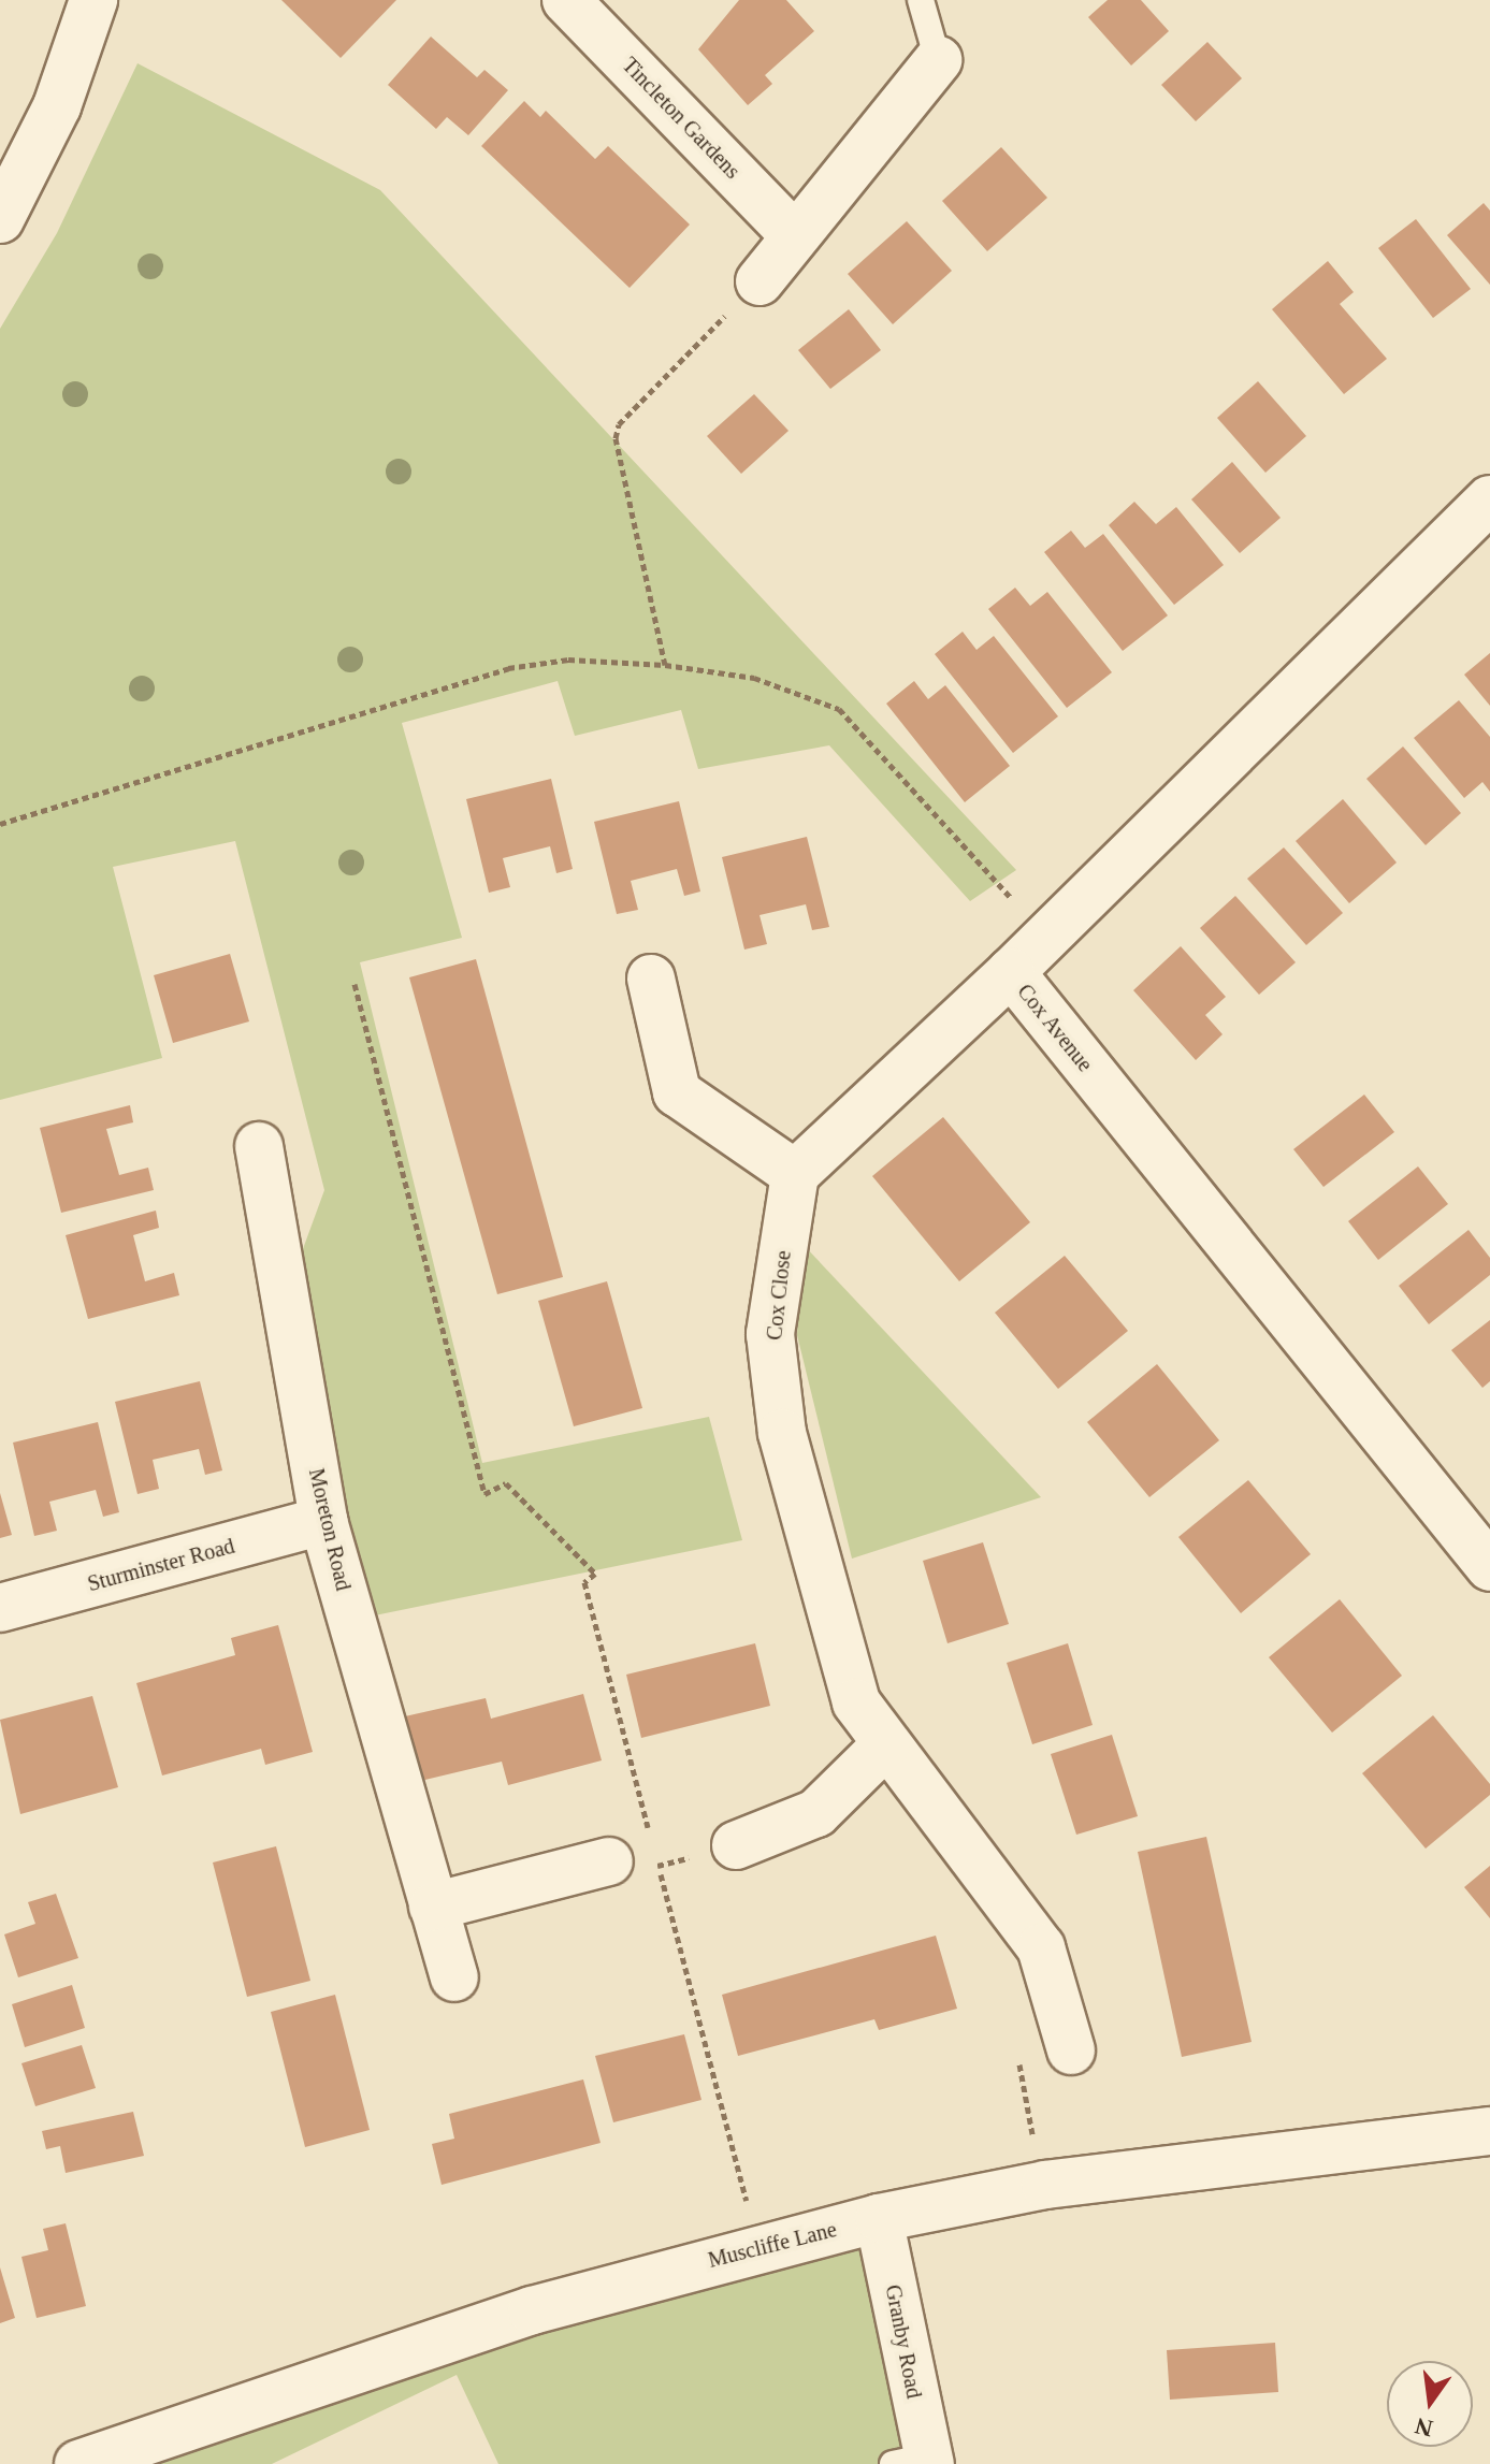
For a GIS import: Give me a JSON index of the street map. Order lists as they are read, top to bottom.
{
  "streets": {
    "street": [
      "Tincleton Gardens",
      "Cox Avenue",
      "Cox Close",
      "Moreton Road",
      "Sturminster Road",
      "Muscliffe Lane",
      "Granby Road"
    ]
  },
  "crossings": [
    ["Moreton Road", "Sturminster Road"],
    ["Muscliffe Lane", "Granby Road"]
  ],
  "north": "bottom"
}
